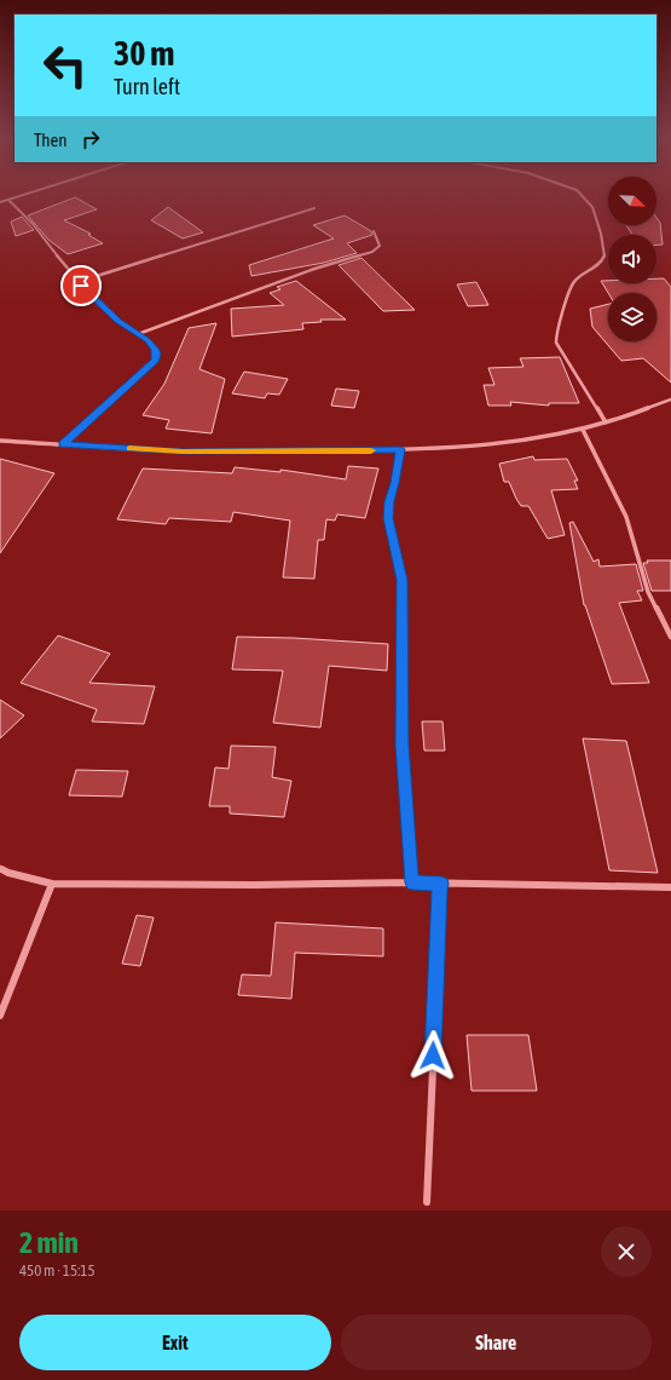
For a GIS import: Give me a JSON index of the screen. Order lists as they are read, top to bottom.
{
  "north": "bottom right",
  "page": {
    "turn": ["30 m", "Turn left"],
    "then": "Then",
    "heading": ["2 min", "450 m · 15:15"],
    "buttons": ["Exit", "Share"]
  }
}
